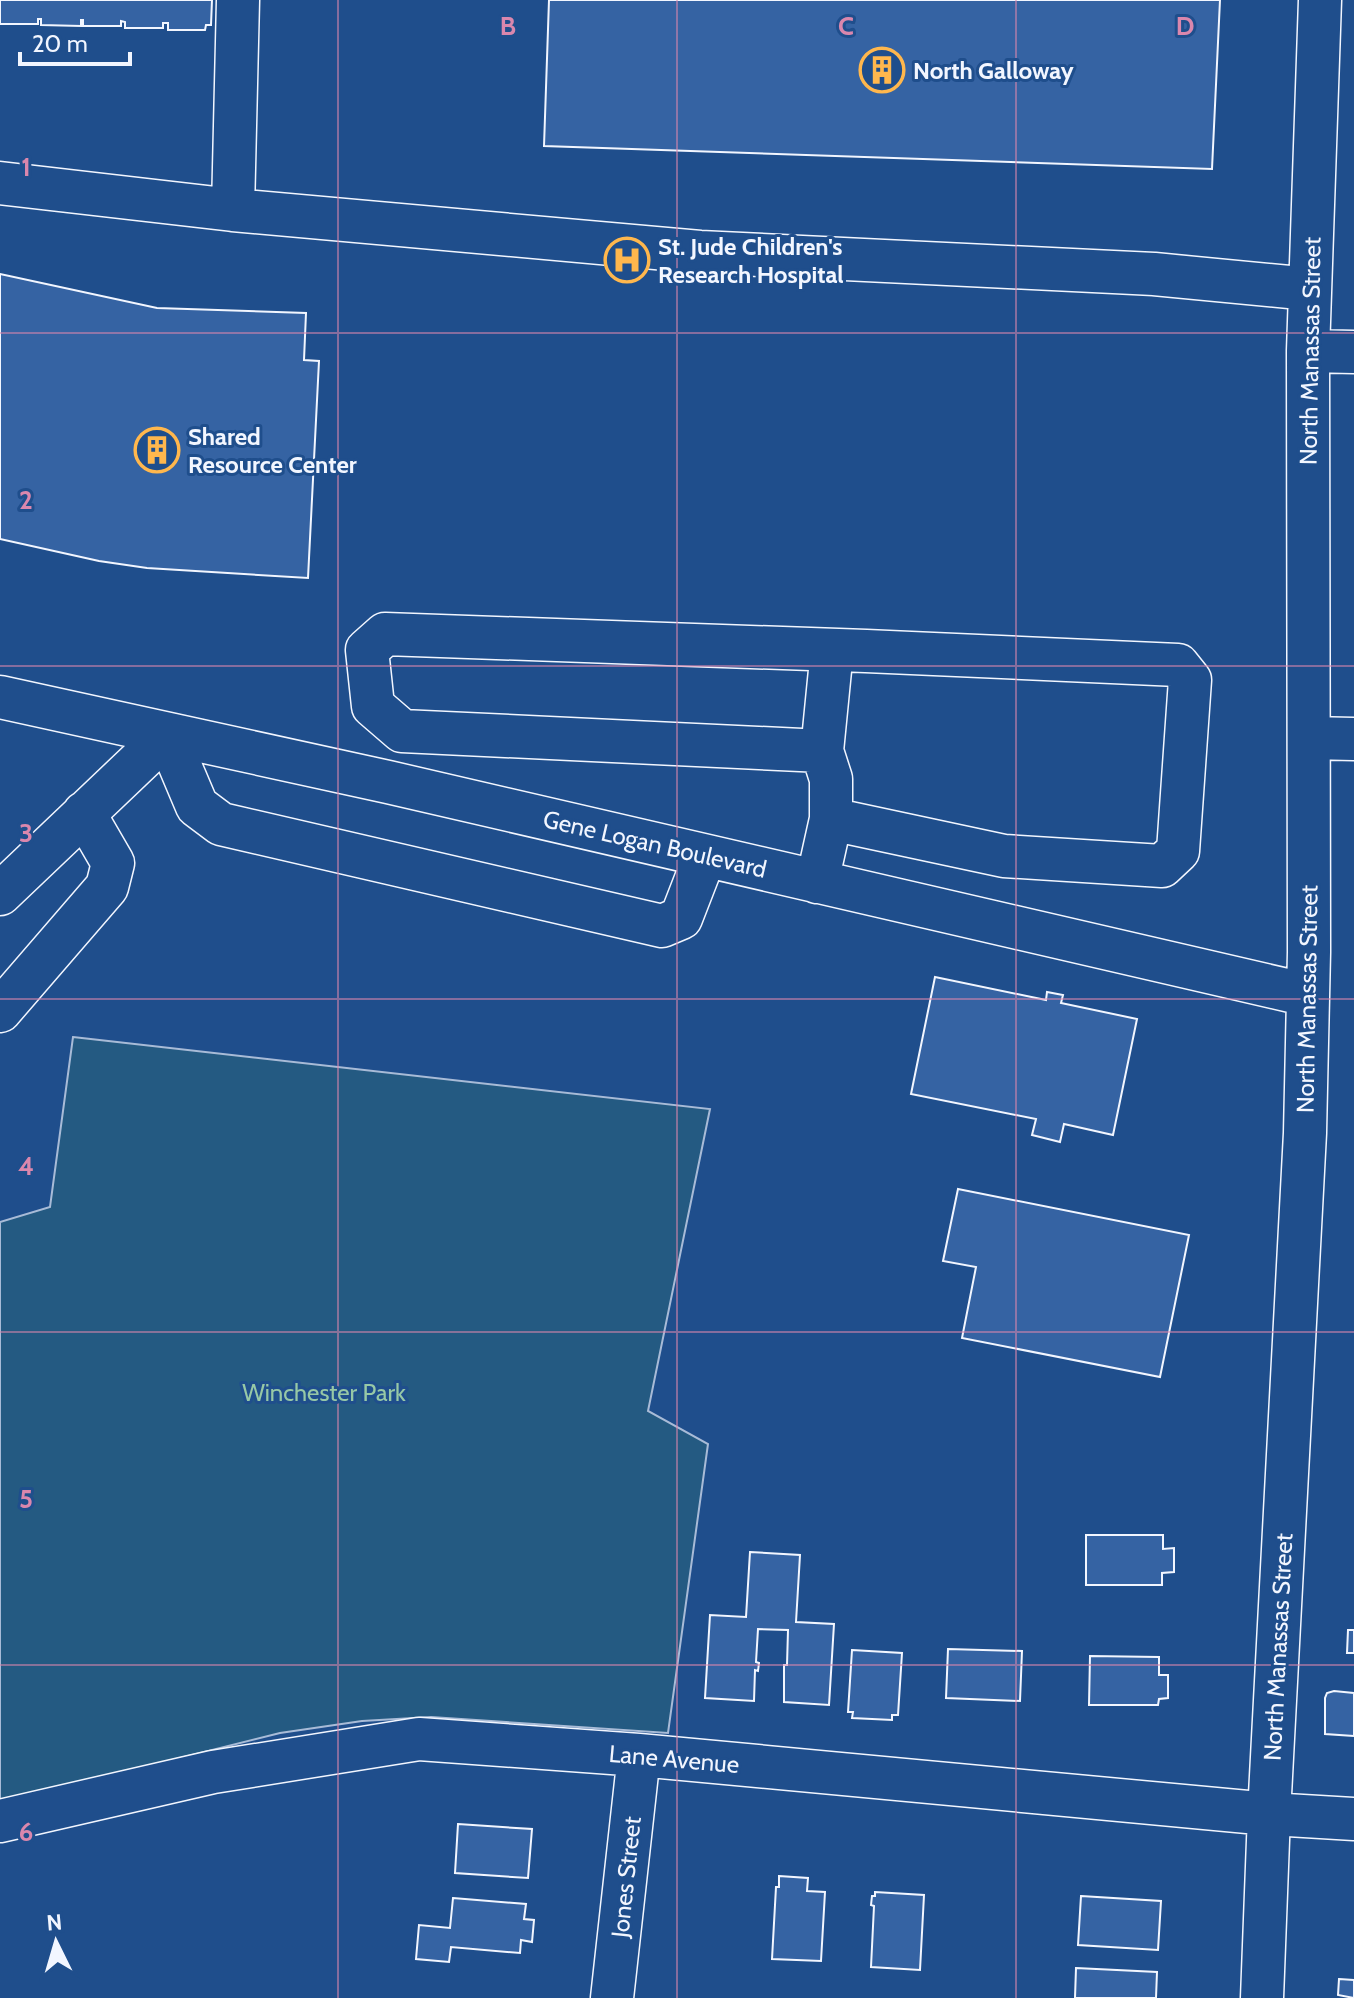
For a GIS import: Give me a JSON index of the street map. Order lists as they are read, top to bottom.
{
  "streets": {
    "street": [
      "North Manassas Street",
      "Gene Logan Boulevard",
      "Lane Avenue",
      "Jones Street"
    ]
  },
  "crossings": [
    ["North Manassas Street", "Gene Logan Boulevard"],
    ["North Manassas Street", "Lane Avenue"],
    ["Lane Avenue", "Jones Street"]
  ],
  "parks": ["Winchester Park"],
  "places": {
    "building": ["North Galloway", "Shared Resource Center"],
    "hospital": ["St. Jude Children's Research Hospital"]
  },
  "scale_bar": "20 m",
  "north": "top",
  "grid": {
    "columns": ["B", "C", "D"],
    "rows": [
      "1",
      "2",
      "3",
      "4",
      "5",
      "6"
    ]
  }
}
